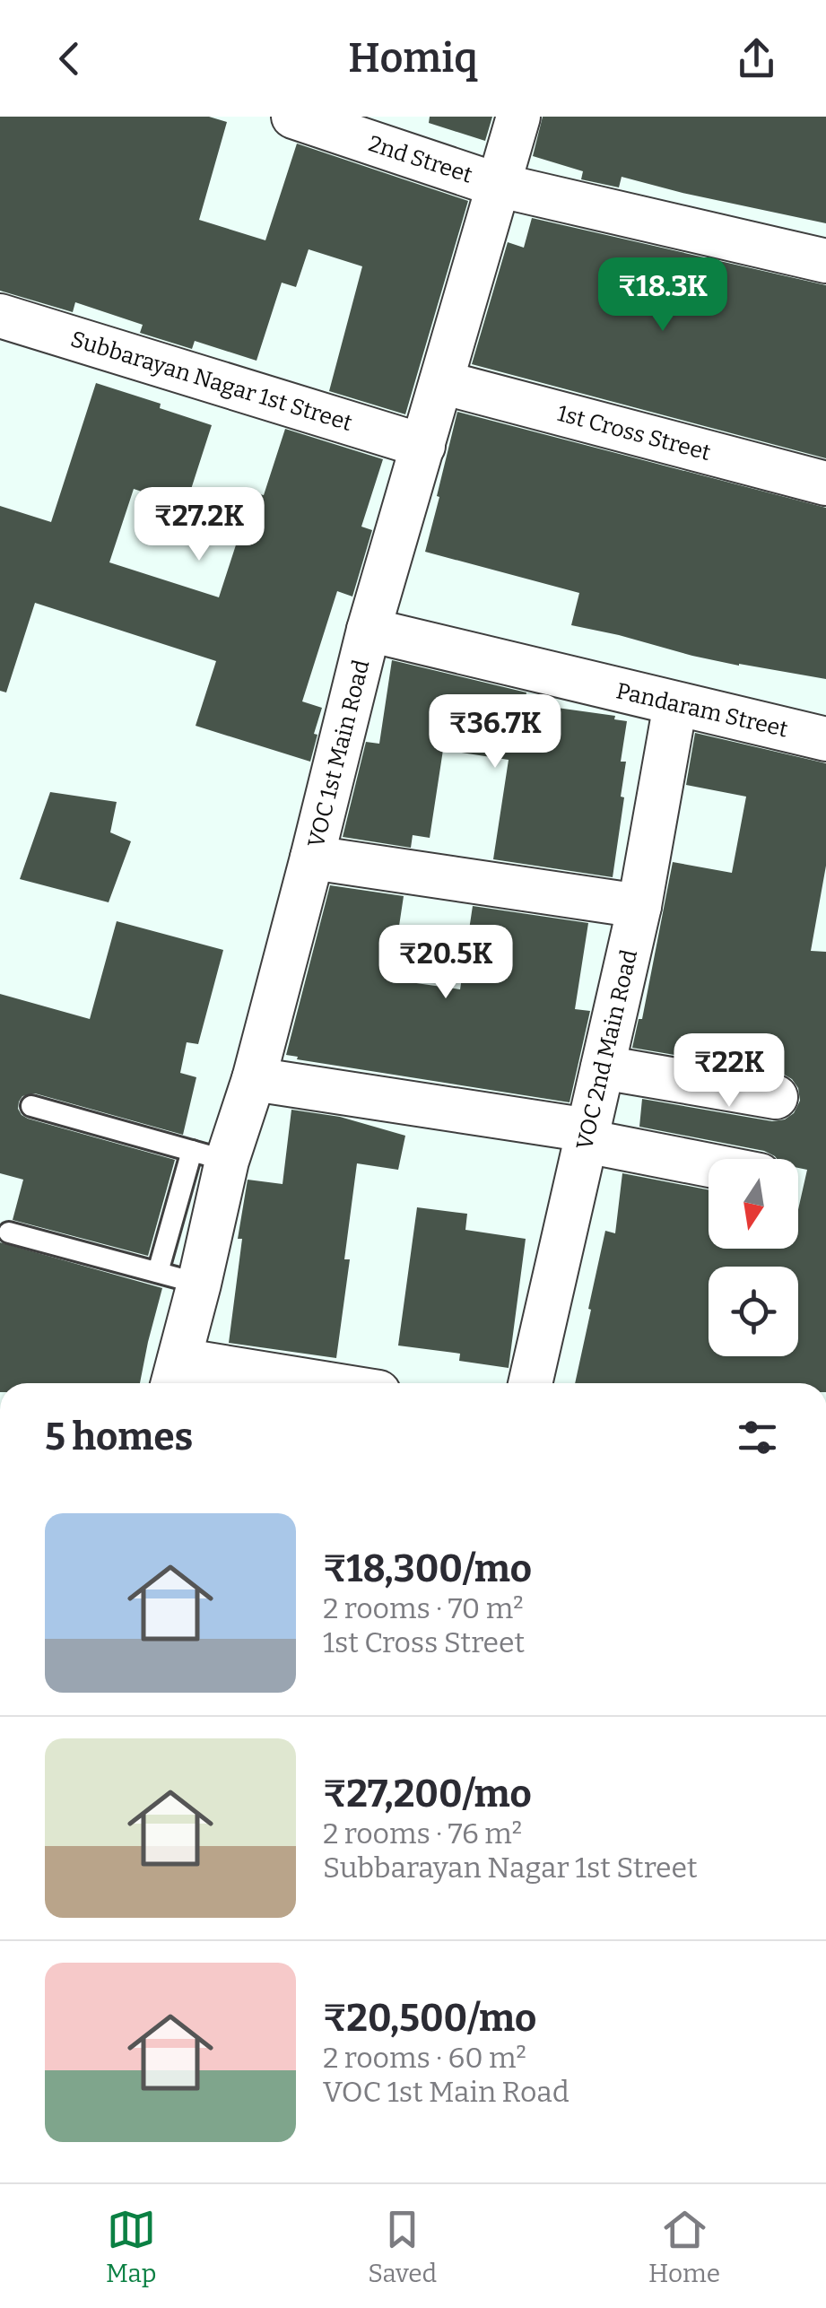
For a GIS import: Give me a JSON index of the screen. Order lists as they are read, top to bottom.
{
  "streets": {
    "street": [
      "2nd Street",
      "Subbarayan Nagar 1st Street",
      "1st Cross Street",
      "Pandaram Street",
      "VOC 1st Main Road",
      "VOC 2nd Main Road"
    ]
  },
  "crossings": [
    ["2nd Street", "VOC 1st Main Road"],
    ["Subbarayan Nagar 1st Street", "VOC 1st Main Road"],
    ["1st Cross Street", "VOC 1st Main Road"],
    ["Pandaram Street", "VOC 1st Main Road"],
    ["Pandaram Street", "VOC 2nd Main Road"]
  ],
  "north": "bottom",
  "page": {
    "header": "Homiq",
    "price": [
      "₹18.3K",
      "₹27.2K",
      "₹36.7K",
      "₹20.5K",
      "₹22K"
    ],
    "heading": "5 homes",
    "list": [
      {
        "name": "₹18,300/mo",
        "note": "2 rooms · 70 m² · 1st Cross Street"
      },
      {
        "name": "₹27,200/mo",
        "note": "2 rooms · 76 m² · Subbarayan Nagar 1st Street"
      },
      {
        "name": "₹20,500/mo",
        "note": "2 rooms · 60 m² · VOC 1st Main Road"
      }
    ],
    "tabs": ["Map", "Saved", "Home"]
  }
}
